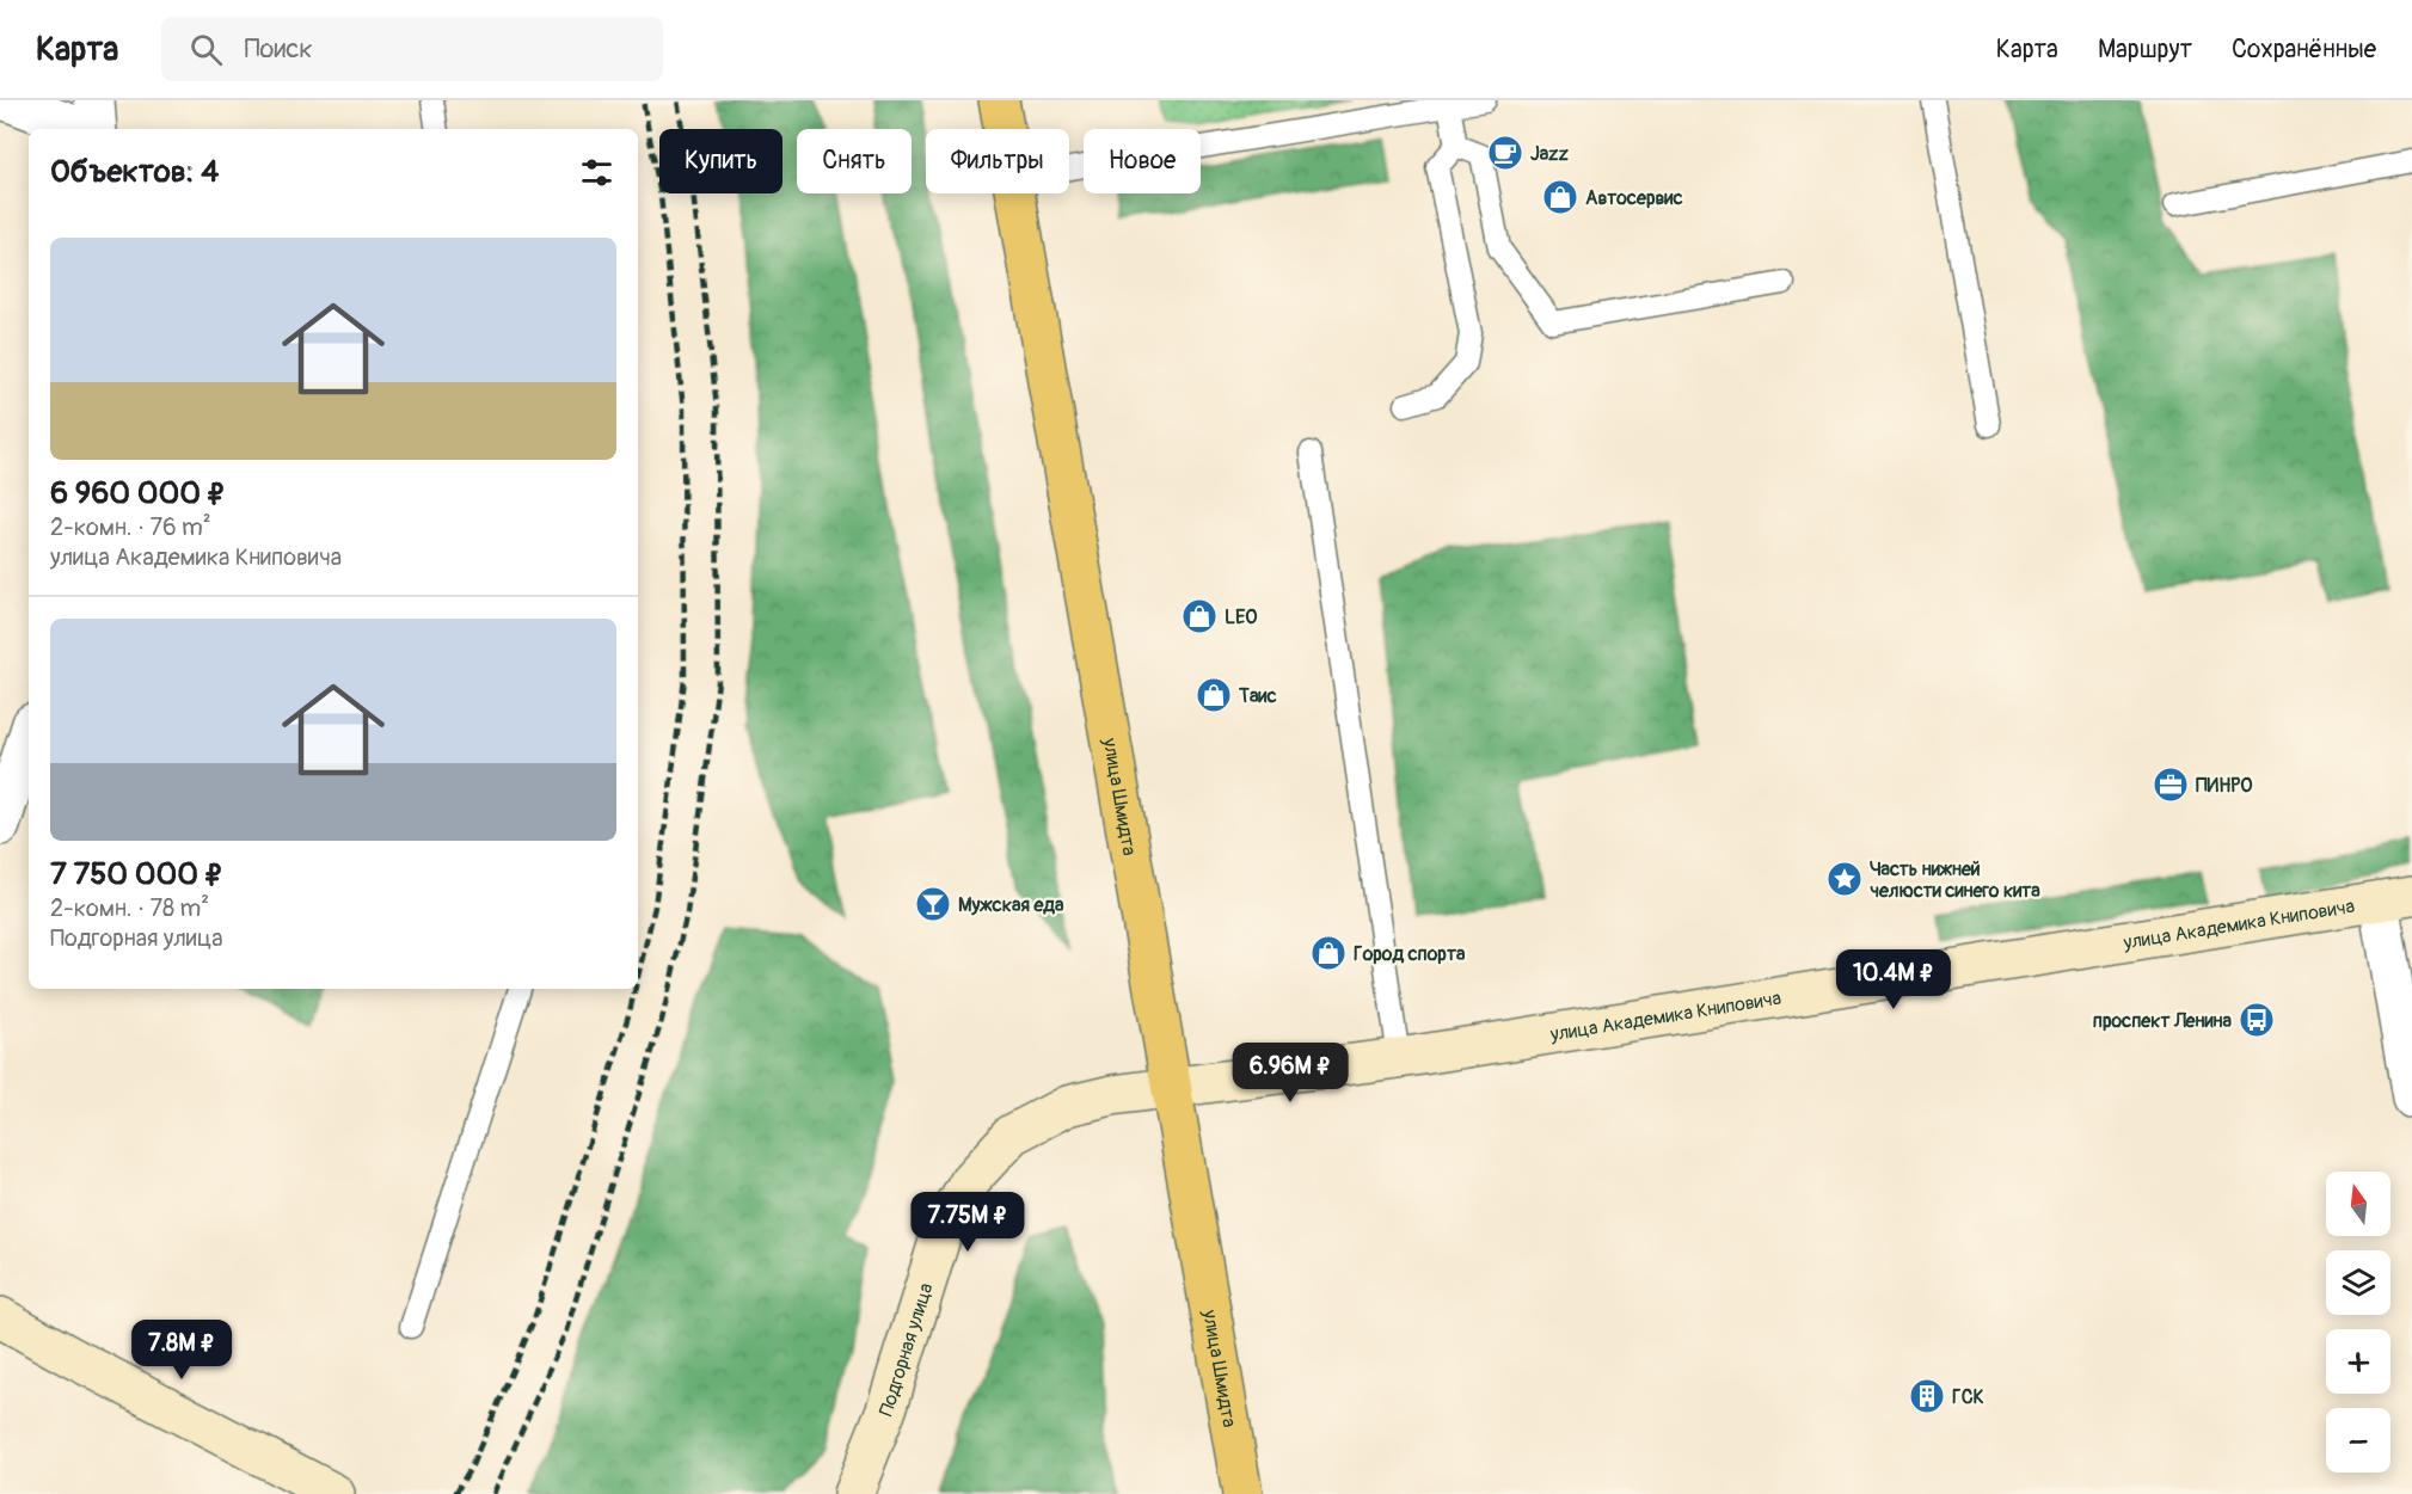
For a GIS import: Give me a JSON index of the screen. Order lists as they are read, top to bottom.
{
  "streets": {
    "main road": ["улица Шмидта", "улица Академика Книповича", "Подгорная улица"]
  },
  "crossings": [
    ["улица Шмидта", "улица Академика Книповича"],
    ["улица Шмидта", "Подгорная улица"],
    ["улица Академика Книповича", "Подгорная улица"]
  ],
  "places": {
    "cafe": ["Jazz"],
    "shop": [
      "Автосервис",
      "LEO",
      "Таис",
      "Город спорта"
    ],
    "office": ["ПИНРО"],
    "place": ["Часть нижней челюсти синего кита"],
    "bar": ["Мужская еда"],
    "bus stop": ["проспект Ленина"],
    "building": ["ГСК"]
  },
  "north": "top",
  "page": {
    "header": "Карта",
    "search": "Поиск",
    "nav": ["Карта", "Маршрут", "Сохранённые"],
    "chip": [
      "Купить",
      "Снять",
      "Фильтры",
      "Новое"
    ],
    "heading": "Объектов: 4",
    "list": [
      {
        "name": "6 960 000 ₽",
        "note": "2-комн. · 76 m² · улица Академика Книповича"
      },
      {
        "name": "7 750 000 ₽",
        "note": "2-комн. · 78 m² · Подгорная улица"
      }
    ],
    "price": [
      "10.4M ₽",
      "6.96M ₽",
      "7.75M ₽",
      "7.8M ₽"
    ],
    "map_buttons": ["+", "−"]
  }
}
